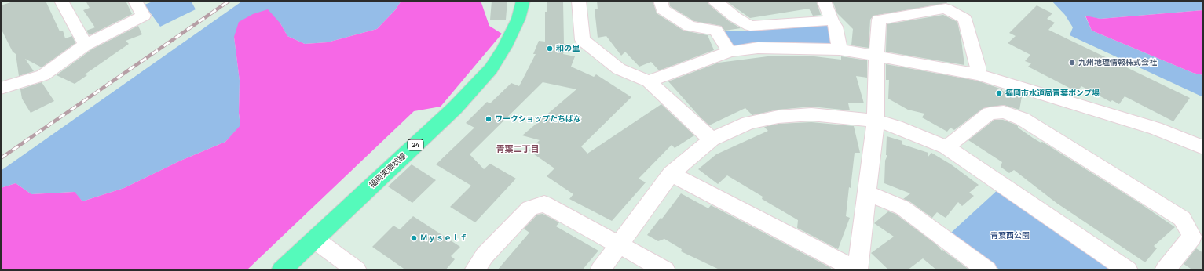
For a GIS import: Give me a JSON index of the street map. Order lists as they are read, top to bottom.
{
  "streets": {
    "main road": ["24", "福岡東環状線"]
  },
  "districts": ["青葉二丁目"],
  "parks": ["青葉西公園"],
  "places": [
    "和の里",
    "九州地理情報株式会社",
    "福岡市水道局青葉ポンプ場",
    "ワークショップたちばな",
    "Ｍｙｓｅｌｆ"
  ]
}
